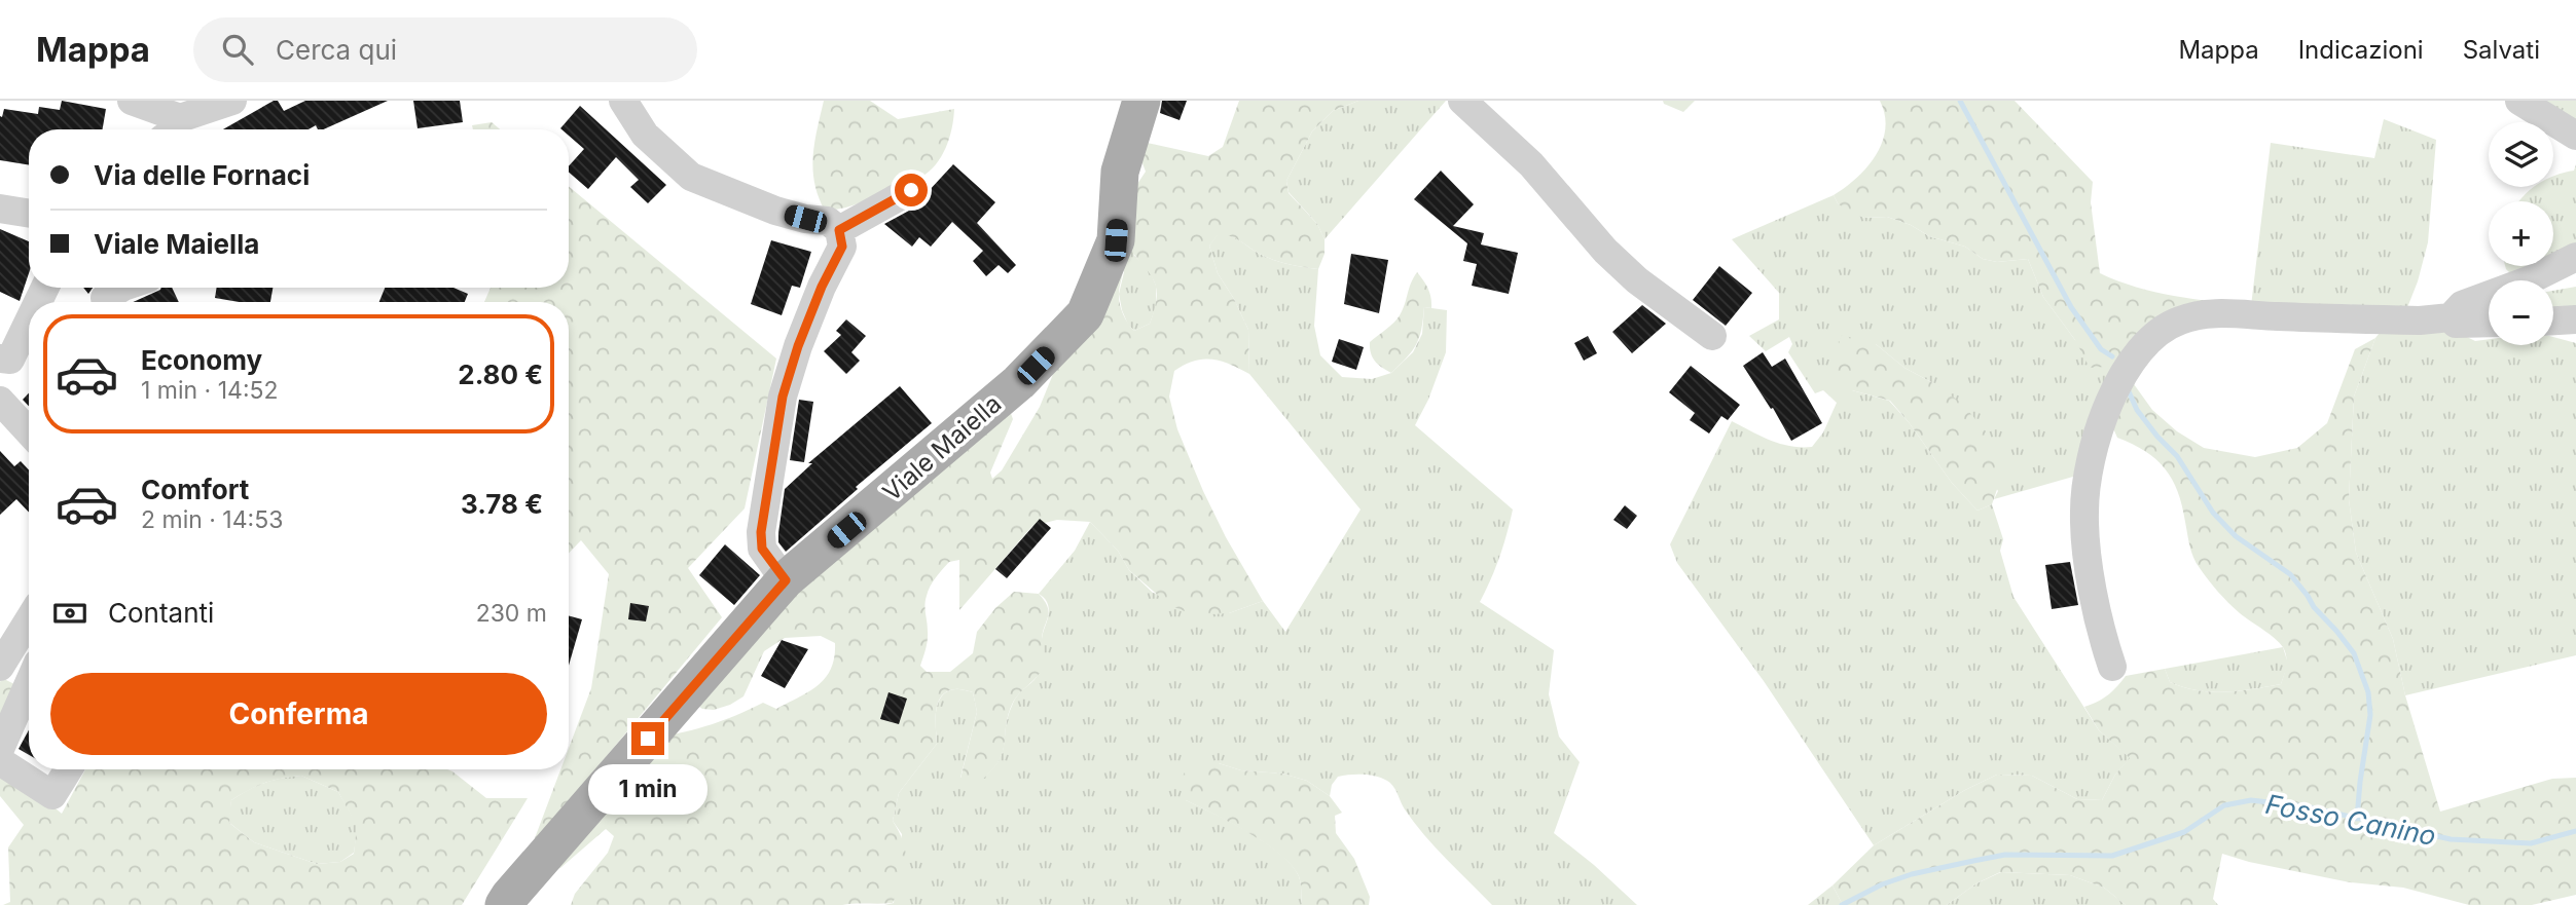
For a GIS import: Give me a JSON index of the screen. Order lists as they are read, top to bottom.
{
  "streets": {
    "main road": ["Viale Maiella"]
  },
  "water": ["Fosso Canino"],
  "page": {
    "header": "Mappa",
    "search": "Cerca qui",
    "nav": ["Mappa", "Indicazioni", "Salvati"],
    "map_buttons": ["+", "−"],
    "banner": ["Via delle Fornaci", "Viale Maiella"],
    "list": [
      {
        "name": "Economy",
        "note": "1 min · 14:52",
        "value": "2.80 €"
      },
      {
        "name": "Comfort",
        "note": "2 min · 14:53",
        "value": "3.78 €"
      }
    ],
    "pay": ["Contanti", "230 m"],
    "buttons": "Conferma",
    "bubble": "1 min"
  }
}
